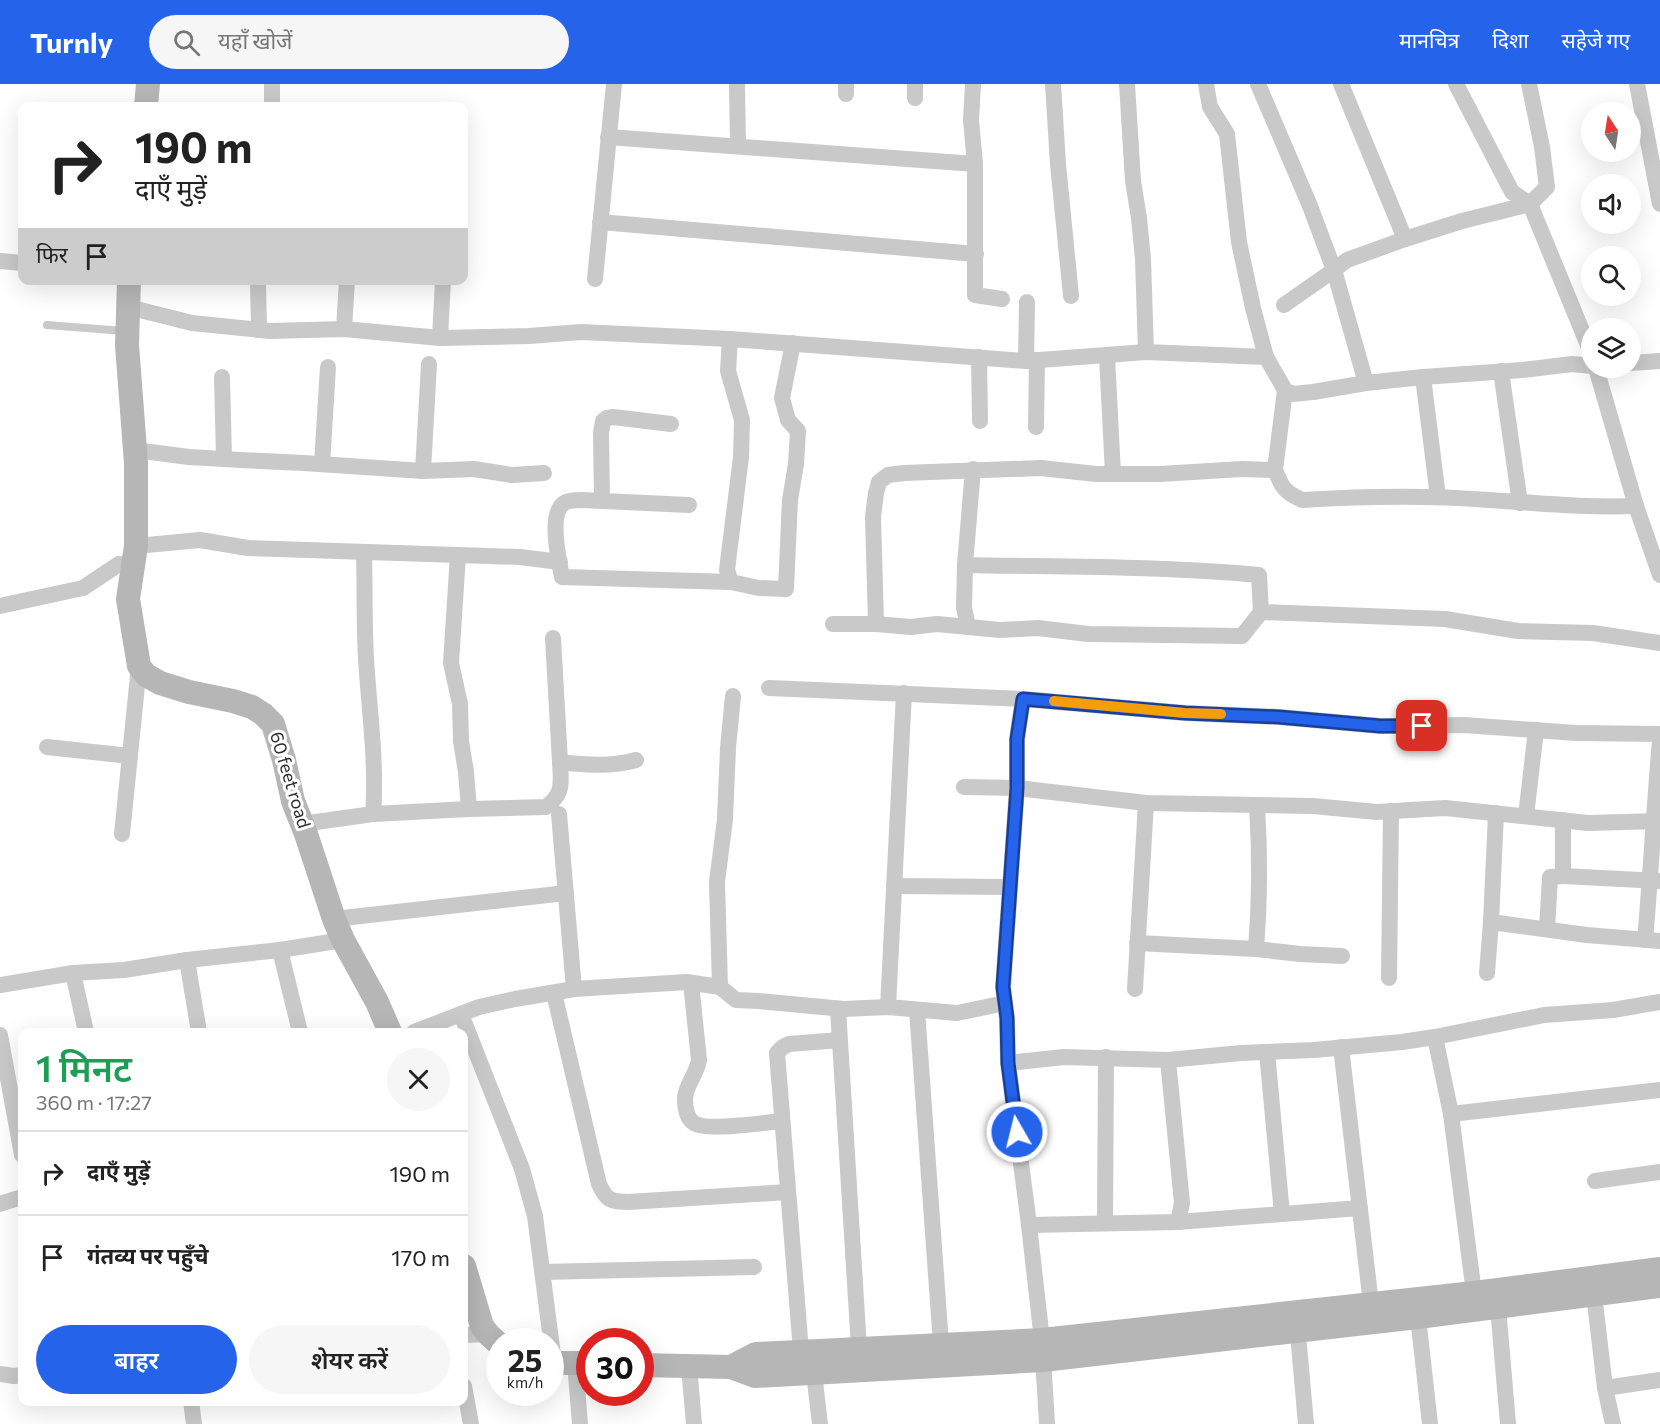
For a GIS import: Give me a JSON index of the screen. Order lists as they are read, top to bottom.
{
  "streets": {
    "street": ["60 feet road"]
  },
  "north": "top",
  "page": {
    "header": "Turnly",
    "search": "यहाँ खोजें",
    "nav": ["मानचित्र", "दिशा", "सहेजे गए"],
    "turn": ["190 m", "दाएँ मुड़ें"],
    "then": "फिर",
    "heading": ["1 मिनट", "360 m · 17:27"],
    "list": [
      {
        "name": "दाएँ मुड़ें",
        "value": "190 m"
      },
      {
        "name": "गंतव्य पर पहुँचे",
        "value": "170 m"
      }
    ],
    "buttons": ["बाहर", "शेयर करें"],
    "speed": "25 km/h",
    "limit": "30"
  }
}
